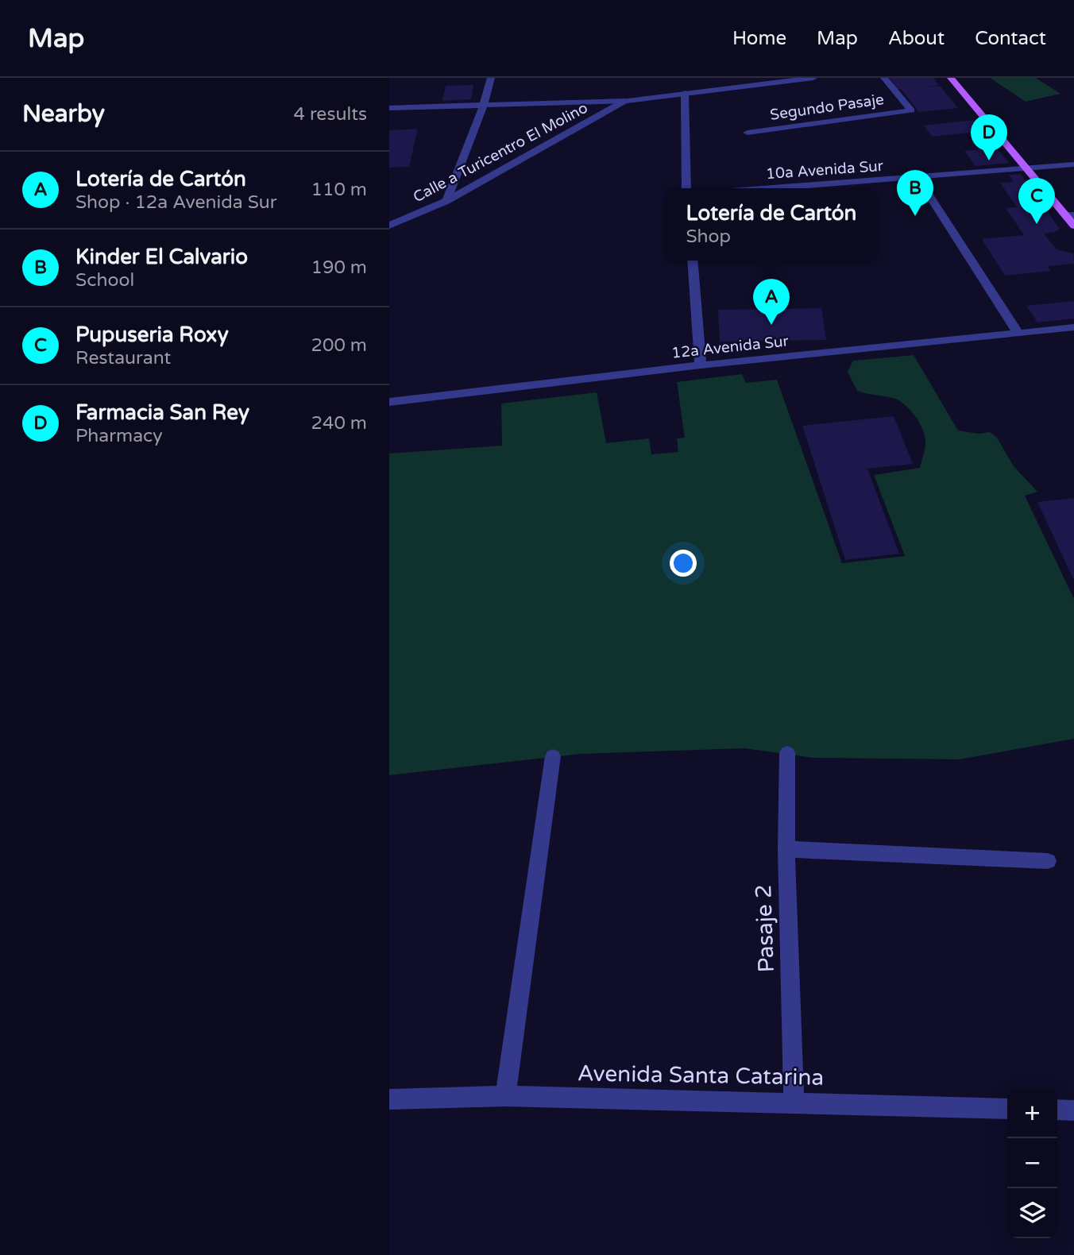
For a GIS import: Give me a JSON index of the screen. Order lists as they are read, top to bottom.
{
  "streets": {
    "street": [
      "Segundo Pasaje",
      "Calle a Turicentro El Molino",
      "10a Avenida Sur",
      "12a Avenida Sur",
      "Pasaje 2",
      "Avenida Santa Catarina"
    ]
  },
  "crossings": [
    ["Pasaje 2", "Avenida Santa Catarina"]
  ],
  "page": {
    "header": "Map",
    "nav": [
      "Home",
      "Map",
      "About",
      "Contact"
    ],
    "heading": ["Nearby", "4 results"],
    "pins": [
      "D",
      "B",
      "C",
      "A"
    ],
    "list": [
      {
        "mark": "A",
        "name": "Lotería de Cartón",
        "note": "Shop · 12a Avenida Sur",
        "value": "110 m"
      },
      {
        "mark": "B",
        "name": "Kinder El Calvario",
        "note": "School",
        "value": "190 m"
      },
      {
        "mark": "C",
        "name": "Pupuseria Roxy",
        "note": "Restaurant",
        "value": "200 m"
      },
      {
        "mark": "D",
        "name": "Farmacia San Rey",
        "note": "Pharmacy",
        "value": "240 m"
      }
    ],
    "popup": ["Lotería de Cartón", "Shop"],
    "map_buttons": ["+", "−"]
  }
}
